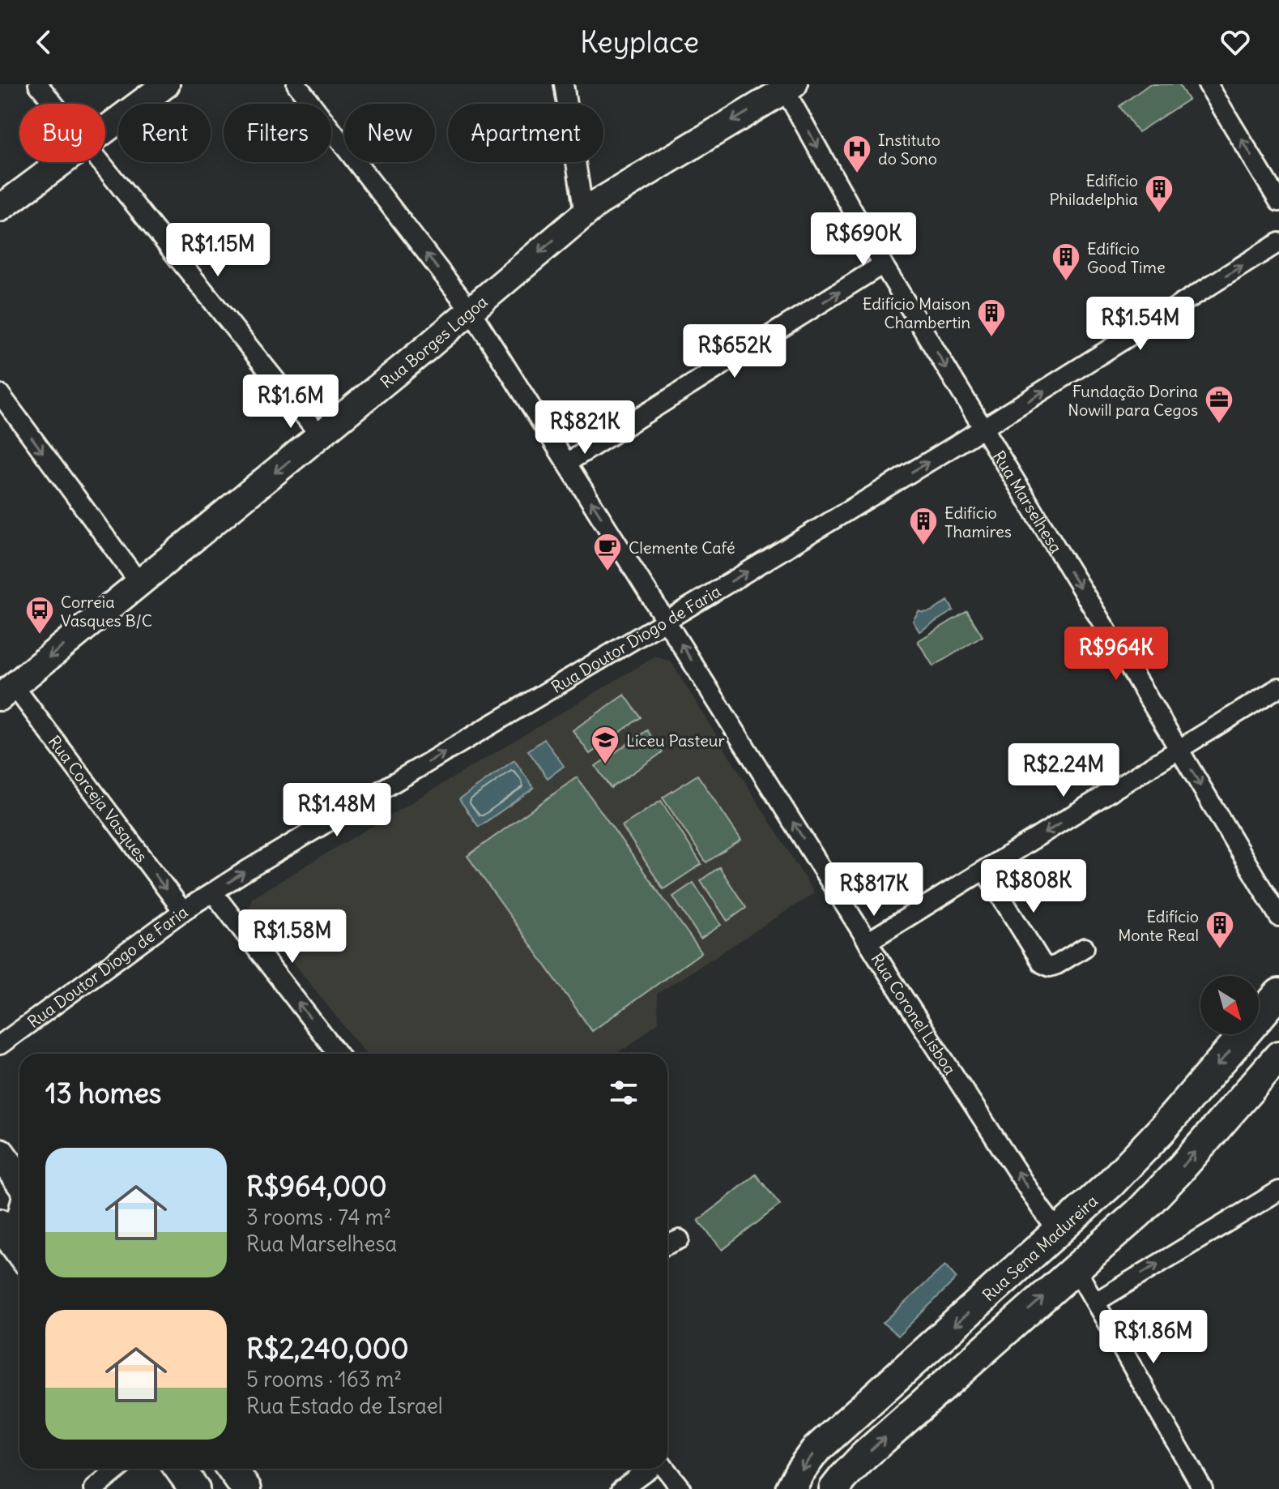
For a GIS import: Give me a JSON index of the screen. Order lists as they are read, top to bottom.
{
  "streets": {
    "main road": ["Rua Sena Madureira"],
    "street": [
      "Rua Borges Lagoa",
      "Rua Marselhesa",
      "Rua Doutor Diogo de Faria",
      "Rua Corceja Vasques",
      "Rua Coronel Lisboa"
    ]
  },
  "crossings": [
    ["Rua Borges Lagoa", "Rua Marselhesa"],
    ["Rua Borges Lagoa", "Rua Corceja Vasques"],
    ["Rua Borges Lagoa", "Rua Coronel Lisboa"],
    ["Rua Marselhesa", "Rua Doutor Diogo de Faria"],
    ["Rua Doutor Diogo de Faria", "Rua Corceja Vasques"],
    ["Rua Doutor Diogo de Faria", "Rua Coronel Lisboa"],
    ["Rua Coronel Lisboa", "Rua Sena Madureira"]
  ],
  "one_way": [
    "Rua Marselhesa",
    "Rua Doutor Diogo de Faria",
    "Rua Corceja Vasques",
    "Rua Coronel Lisboa"
  ],
  "places": {
    "hospital": ["Instituto do Sono"],
    "building": [
      "Edifício Philadelphia",
      "Edifício Good Time",
      "Edifício Maison Chambertin",
      "Edifício Thamires",
      "Edifício Monte Real"
    ],
    "office": ["Fundação Dorina Nowill para Cegos"],
    "cafe": ["Clemente Café"],
    "bus stop": ["Correia Vasques B/C"],
    "school or university": ["Liceu Pasteur"]
  },
  "north": "bottom right",
  "page": {
    "header": "Keyplace",
    "chip": [
      "Buy",
      "Rent",
      "Filters",
      "New",
      "Apartment"
    ],
    "price": [
      "R$690K",
      "R$1.15M",
      "R$1.54M",
      "R$652K",
      "R$1.6M",
      "R$821K",
      "R$964K",
      "R$2.24M",
      "R$1.48M",
      "R$808K",
      "R$817K",
      "R$1.58M",
      "R$1.86M"
    ],
    "heading": "13 homes",
    "list": [
      {
        "name": "R$964,000",
        "note": "3 rooms · 74 m² · Rua Marselhesa"
      },
      {
        "name": "R$2,240,000",
        "note": "5 rooms · 163 m² · Rua Estado de Israel"
      }
    ]
  }
}
